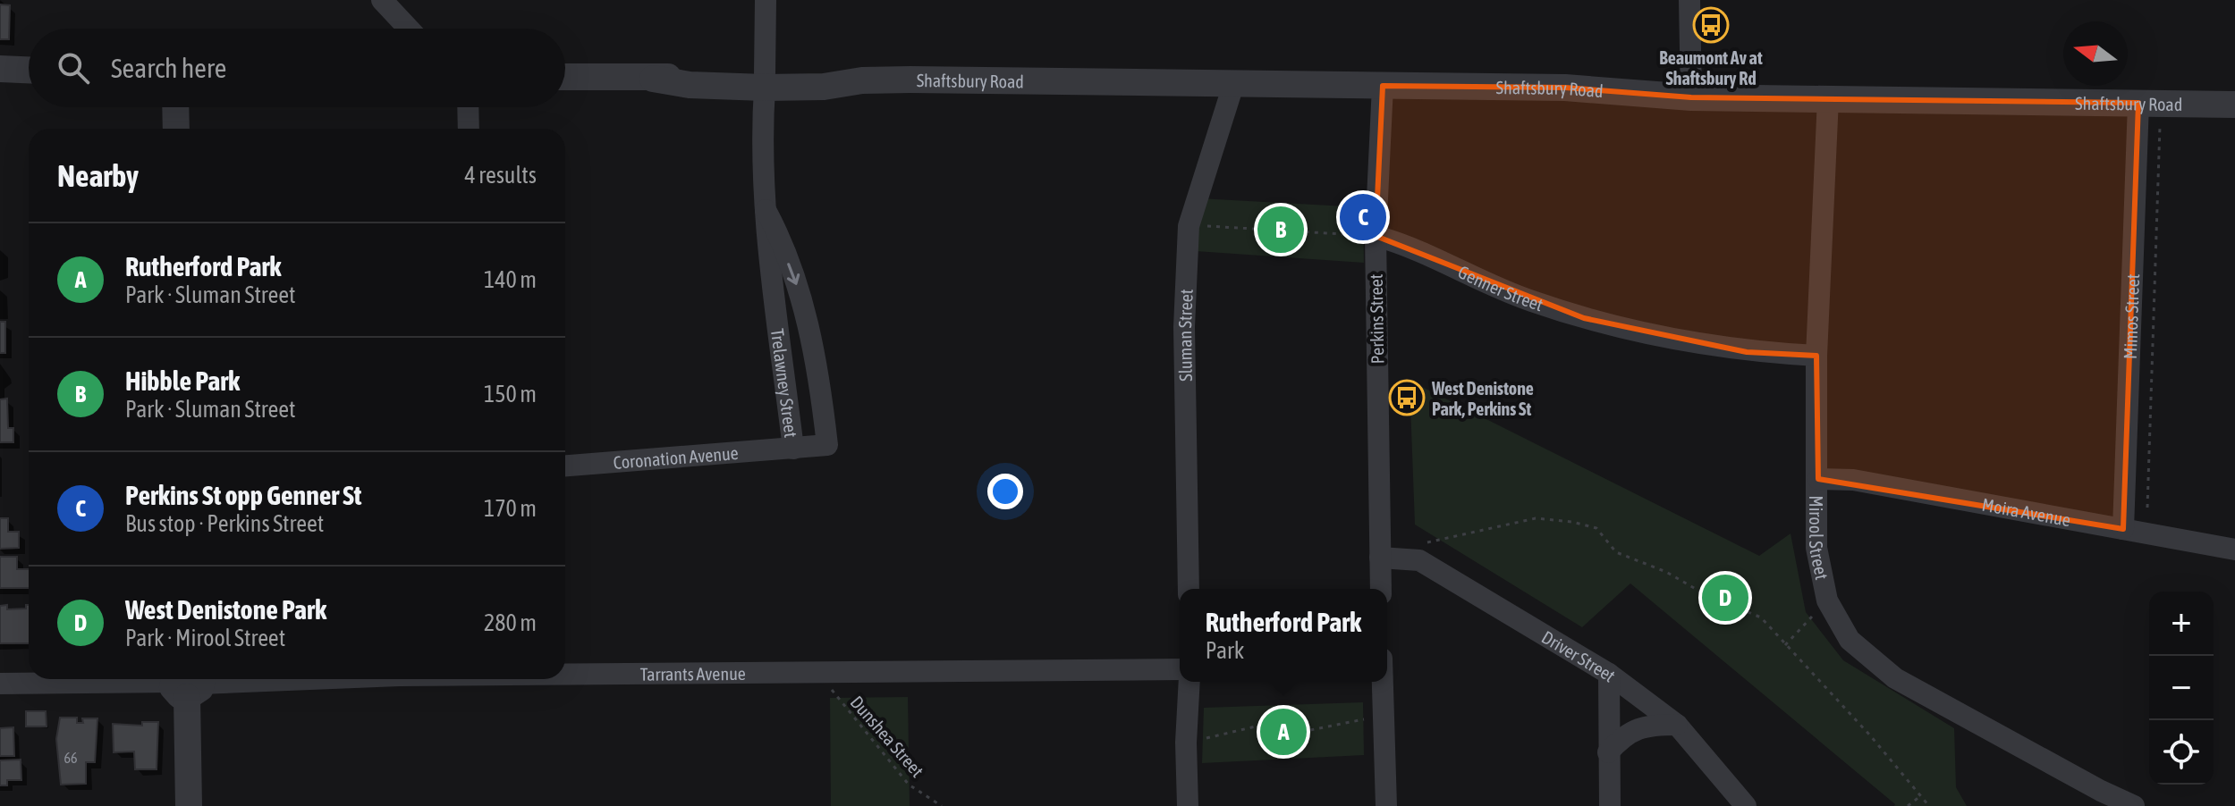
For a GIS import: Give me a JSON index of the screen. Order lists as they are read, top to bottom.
{
  "streets": {
    "street": [
      "Shaftsbury Road",
      "Genner Street",
      "Mimos Street",
      "Perkins Street",
      "Sluman Street",
      "Trelawney Street",
      "Coronation Avenue",
      "Moira Avenue",
      "Mirool Street",
      "Driver Street",
      "Tarrants Avenue"
    ],
    "path": ["Dunshea Street"]
  },
  "crossings": [
    ["Shaftsbury Road", "Mimos Street"],
    ["Shaftsbury Road", "Perkins Street"],
    ["Shaftsbury Road", "Sluman Street"],
    ["Shaftsbury Road", "Trelawney Street"],
    ["Shaftsbury Road", "Mirool Street"],
    ["Genner Street", "Perkins Street"],
    ["Genner Street", "Mirool Street"],
    ["Mimos Street", "Moira Avenue"],
    ["Perkins Street", "Driver Street"],
    ["Trelawney Street", "Coronation Avenue"],
    ["Moira Avenue", "Mirool Street"],
    ["Tarrants Avenue", "Dunshea Street"]
  ],
  "places": {
    "bus stop": ["Beaumont Av at Shaftsbury Rd", "West Denistone Park, Perkins St"]
  },
  "house_numbers": ["66"],
  "north": "left",
  "page": {
    "search": "Search here",
    "heading": ["Nearby", "4 results"],
    "pins": [
      "C",
      "B",
      "D",
      "A"
    ],
    "list": [
      {
        "mark": "A",
        "name": "Rutherford Park",
        "note": "Park · Sluman Street",
        "value": "140 m"
      },
      {
        "mark": "B",
        "name": "Hibble Park",
        "note": "Park · Sluman Street",
        "value": "150 m"
      },
      {
        "mark": "C",
        "name": "Perkins St opp Genner St",
        "note": "Bus stop · Perkins Street",
        "value": "170 m"
      },
      {
        "mark": "D",
        "name": "West Denistone Park",
        "note": "Park · Mirool Street",
        "value": "280 m"
      }
    ],
    "popup": ["Rutherford Park", "Park"],
    "map_buttons": ["+", "−"]
  }
}
